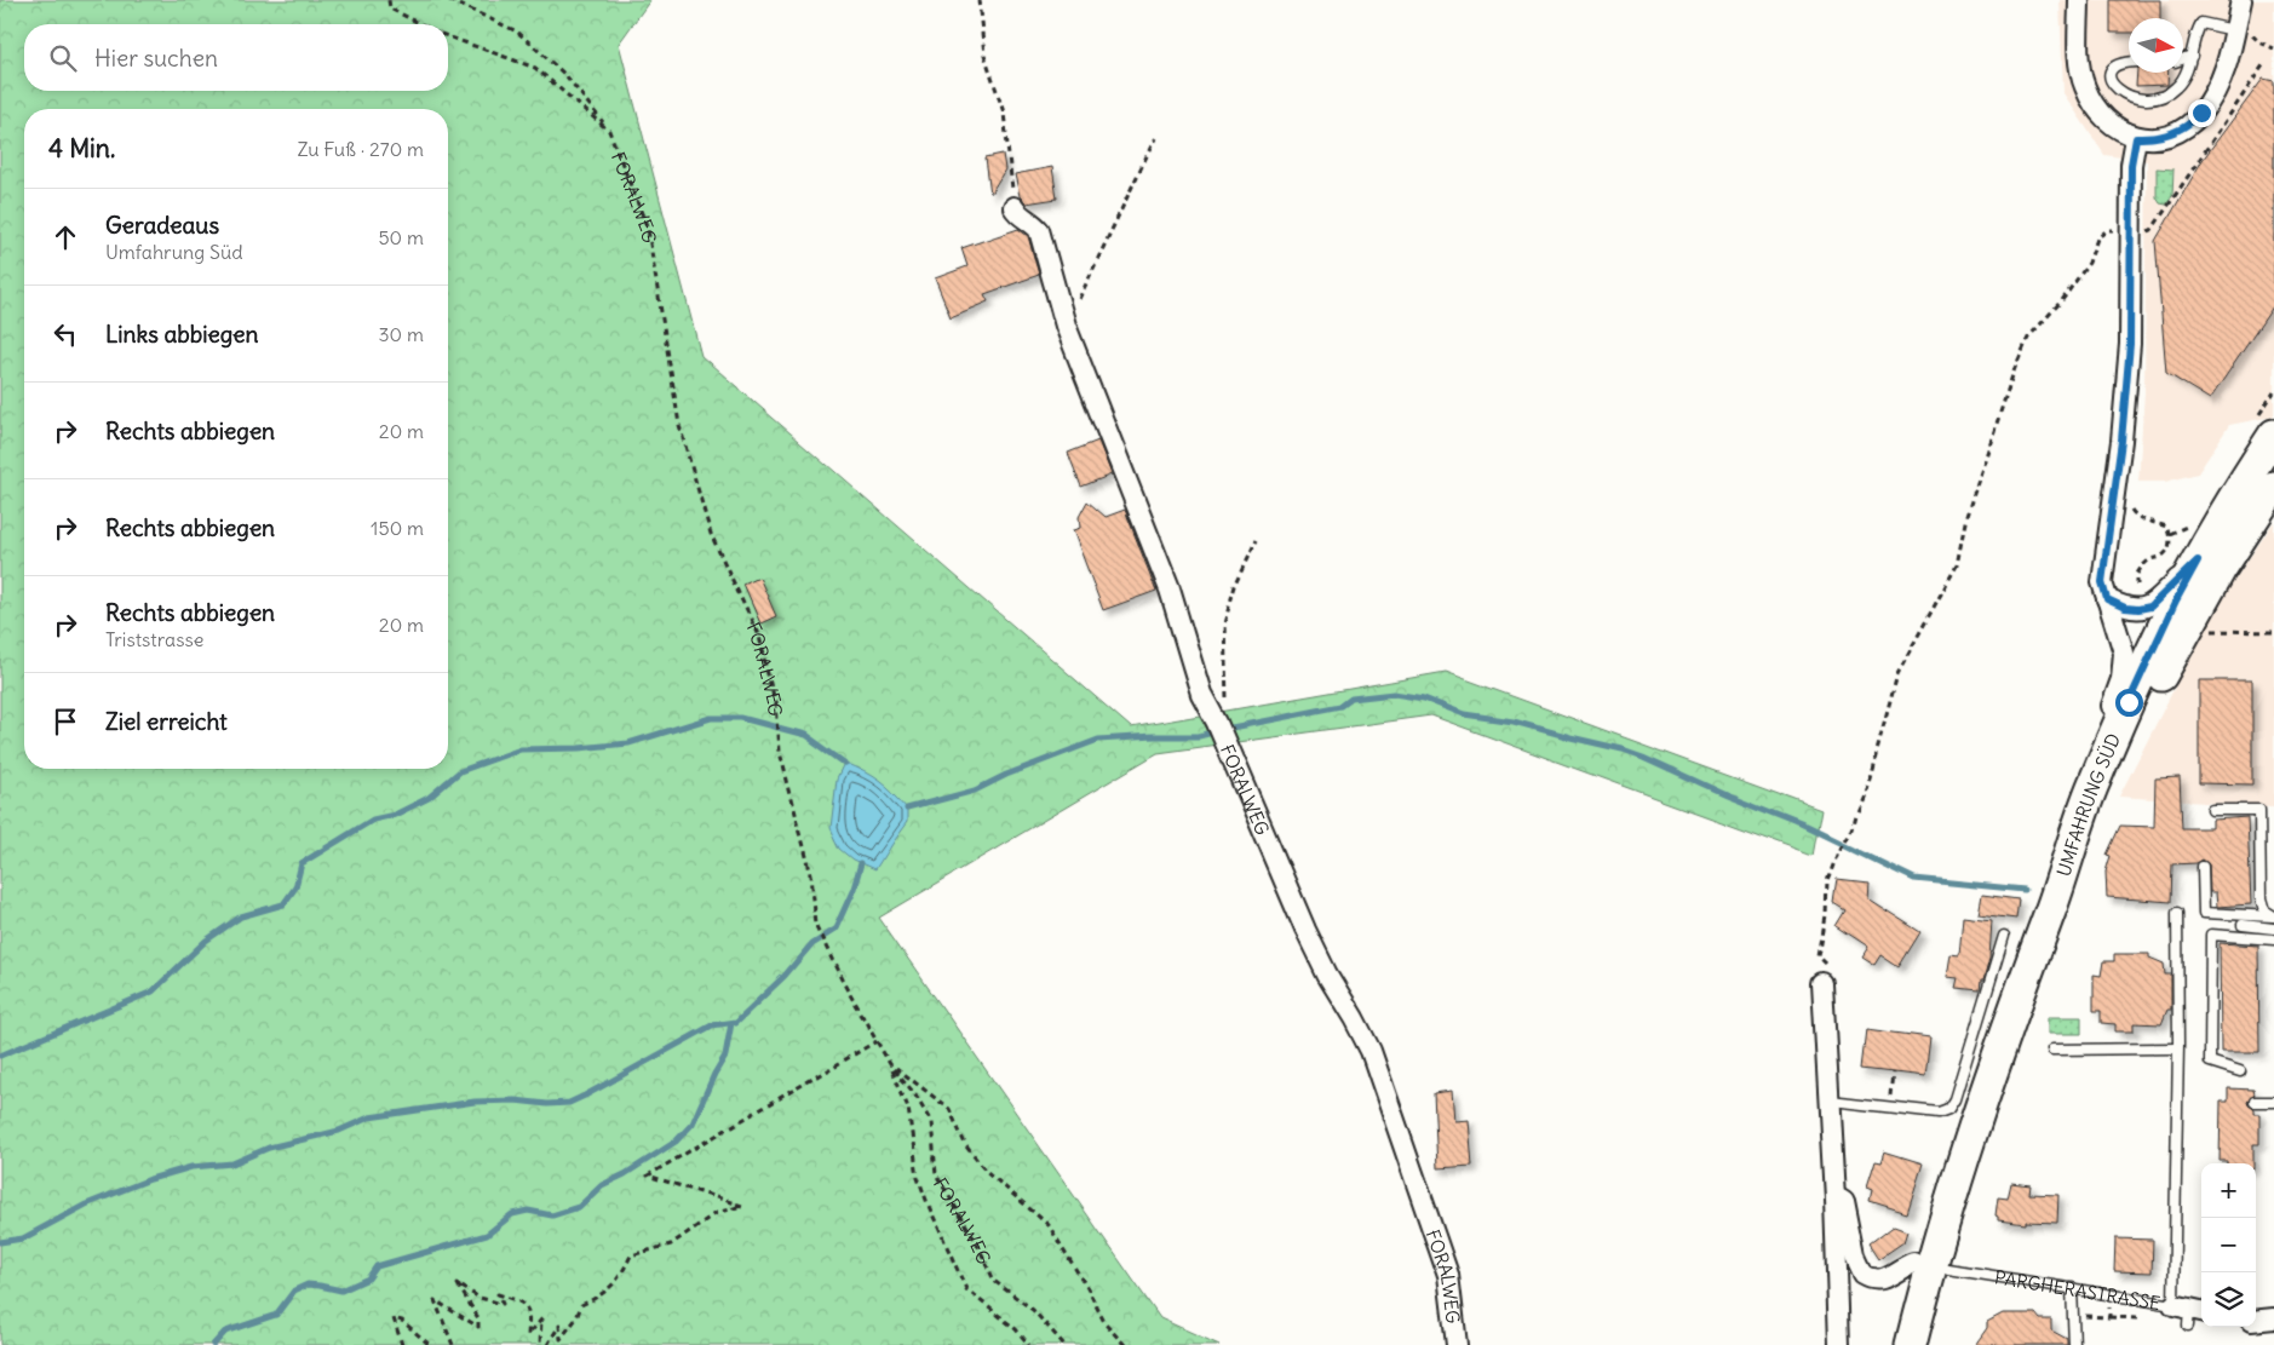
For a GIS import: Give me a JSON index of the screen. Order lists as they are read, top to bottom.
{
  "streets": {
    "main road": ["UMFAHRUNG SÜD"],
    "street": ["FORALWEG"],
    "lane": ["PARGHERASTRASSE"]
  },
  "north": "right",
  "page": {
    "search": "Hier suchen",
    "heading": ["4 Min.", "Zu Fuß · 270 m"],
    "list": [
      ["Geradeaus", "Umfahrung Süd", "50 m"],
      ["Links abbiegen", "30 m"],
      ["Rechts abbiegen", "20 m"],
      ["Rechts abbiegen", "150 m"],
      ["Rechts abbiegen", "Triststrasse", "20 m"],
      "Ziel erreicht"
    ],
    "map_buttons": ["+", "−"]
  }
}
